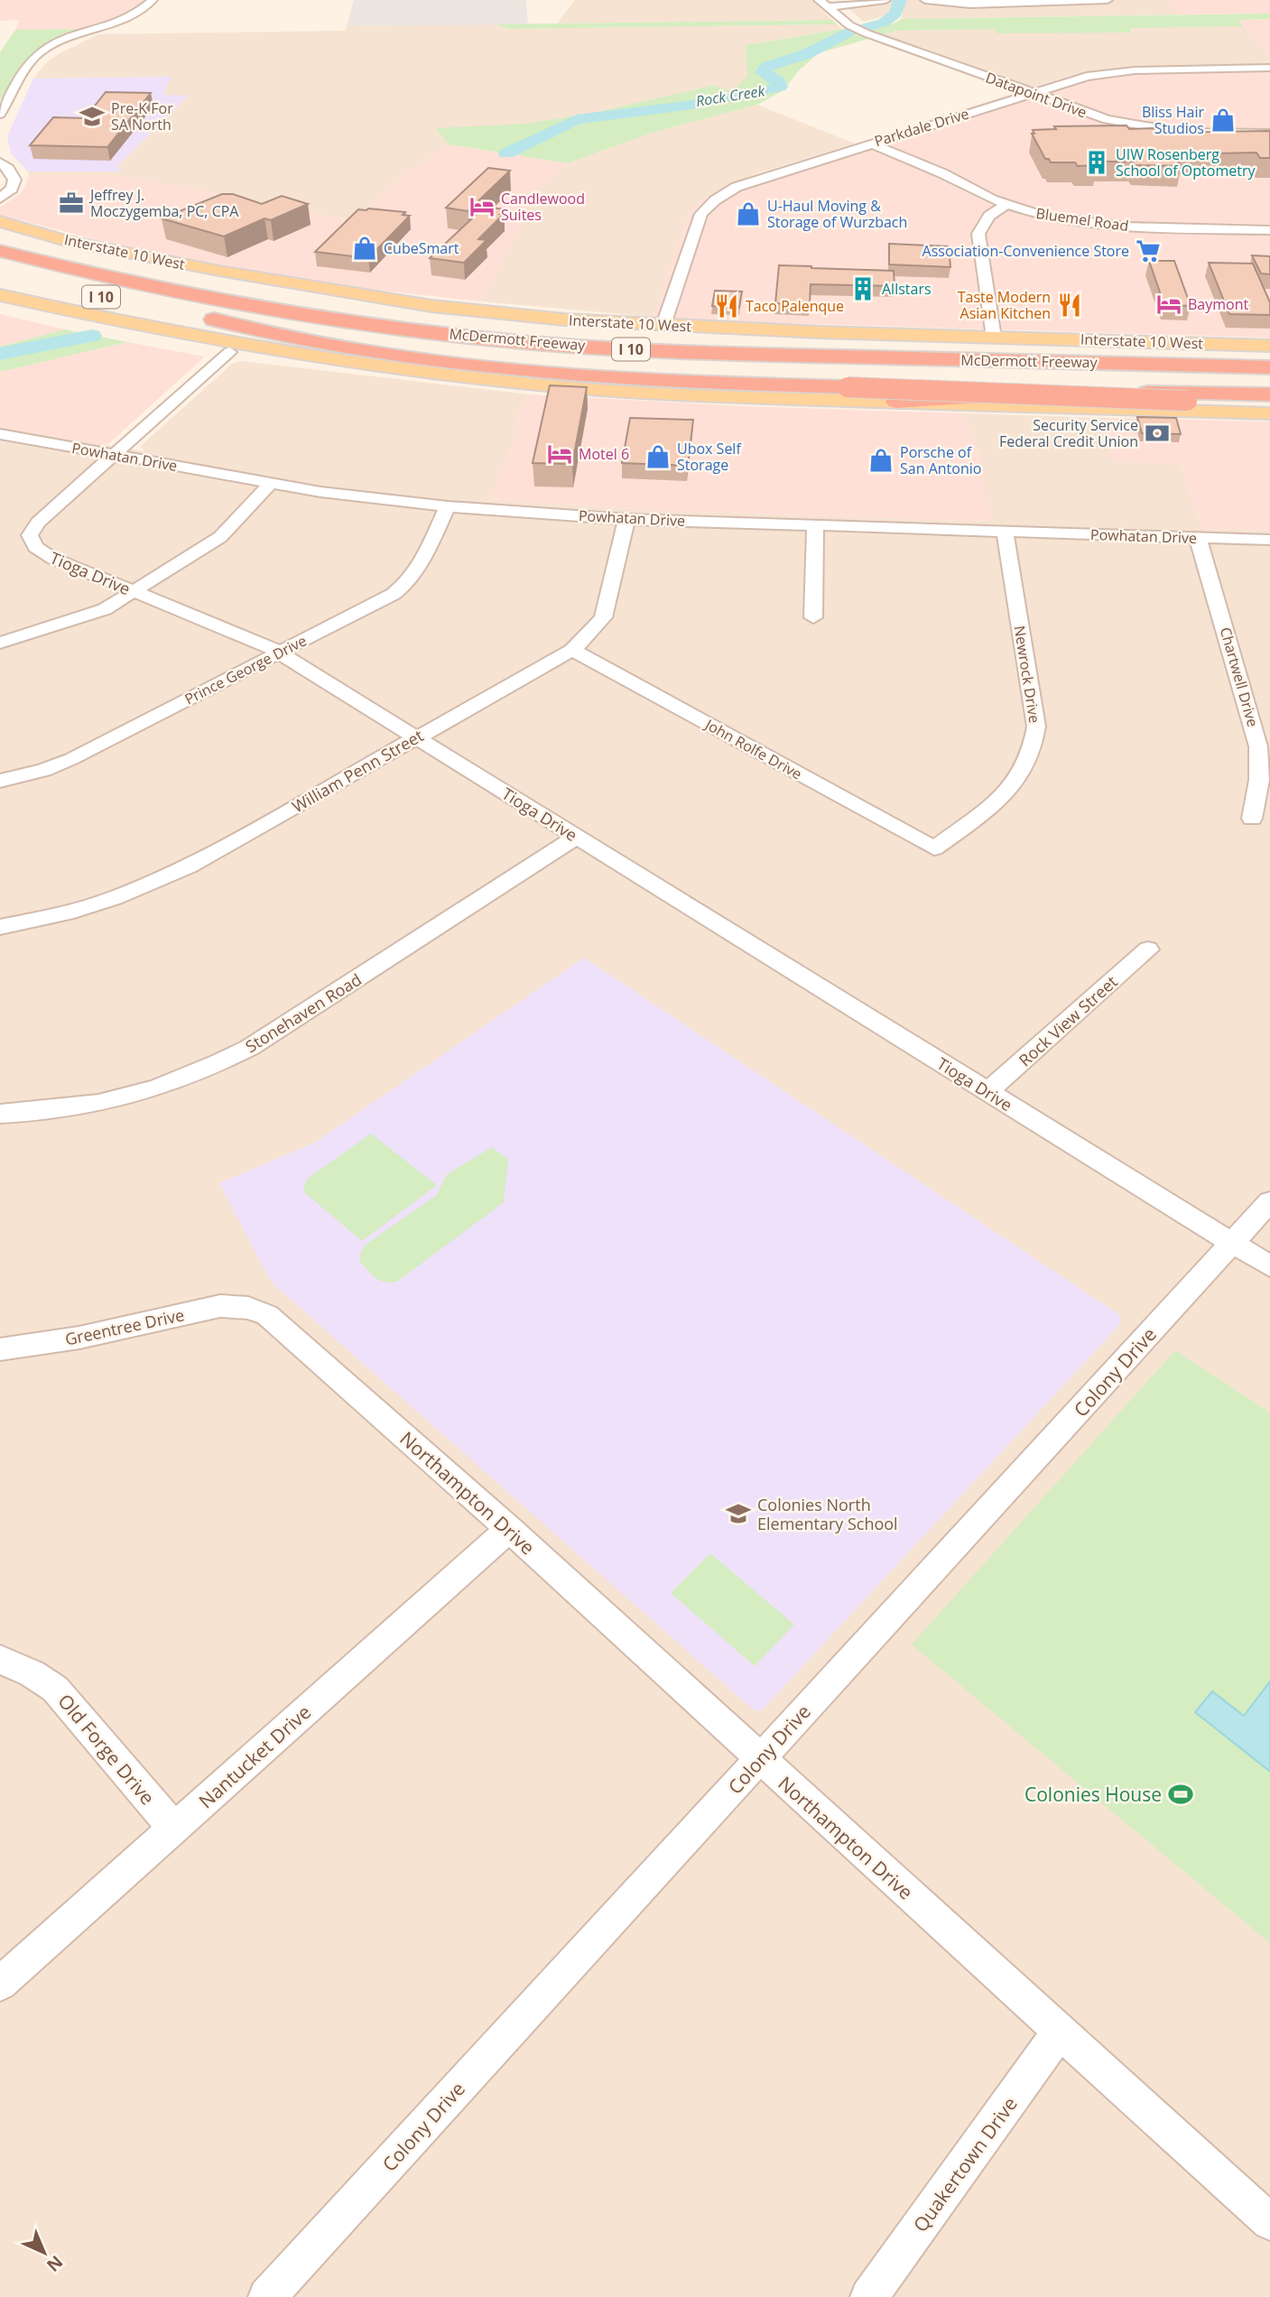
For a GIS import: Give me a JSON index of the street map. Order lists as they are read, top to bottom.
{
  "streets": {
    "highway": ["I 10", "McDermott Freeway"],
    "main road": ["Interstate 10 West"],
    "street": [
      "Datapoint Drive",
      "Parkdale Drive",
      "Bluemel Road",
      "Powhatan Drive",
      "Tioga Drive",
      "Prince George Drive",
      "Newrock Drive",
      "Chartwell Drive",
      "John Rolfe Drive",
      "William Penn Street",
      "Stonehaven Road",
      "Rock View Street",
      "Greentree Drive",
      "Colony Drive",
      "Northampton Drive",
      "Old Forge Drive",
      "Nantucket Drive",
      "Quakertown Drive"
    ]
  },
  "crossings": [
    ["Datapoint Drive", "Parkdale Drive"],
    ["Parkdale Drive", "Bluemel Road"],
    ["Parkdale Drive", "Interstate 10 West"],
    ["Powhatan Drive", "Tioga Drive"],
    ["Powhatan Drive", "Prince George Drive"],
    ["Powhatan Drive", "Newrock Drive"],
    ["Powhatan Drive", "Chartwell Drive"],
    ["Powhatan Drive", "William Penn Street"],
    ["Tioga Drive", "Prince George Drive"],
    ["Tioga Drive", "William Penn Street"],
    ["Tioga Drive", "Stonehaven Road"],
    ["Tioga Drive", "Rock View Street"],
    ["Tioga Drive", "Colony Drive"],
    ["Newrock Drive", "John Rolfe Drive"],
    ["John Rolfe Drive", "William Penn Street"],
    ["Greentree Drive", "Northampton Drive"],
    ["Colony Drive", "Northampton Drive"],
    ["Northampton Drive", "Nantucket Drive"],
    ["Northampton Drive", "Quakertown Drive"],
    ["Old Forge Drive", "Nantucket Drive"]
  ],
  "water": ["Rock Creek"],
  "places": {
    "school or university": ["Pre-K For SA North", "Colonies North Elementary School"],
    "shop": [
      "Bliss Hair Studios",
      "U-Haul Moving & Storage of Wurzbach",
      "CubeSmart",
      "Ubox Self Storage",
      "Porsche of San Antonio"
    ],
    "building": ["UIW Rosenberg School of Optometry", "Allstars"],
    "office": ["Jeffrey J. Moczygemba, PC, CPA"],
    "hotel": ["Candlewood Suites", "Baymont", "Motel 6"],
    "supermarket": ["Association-Convenience Store"],
    "restaurant": ["Taste Modern Asian Kitchen", "Taco Palenque"],
    "bank": ["Security Service Federal Credit Union"],
    "sports": ["Colonies House"]
  },
  "north": "bottom right"
}
